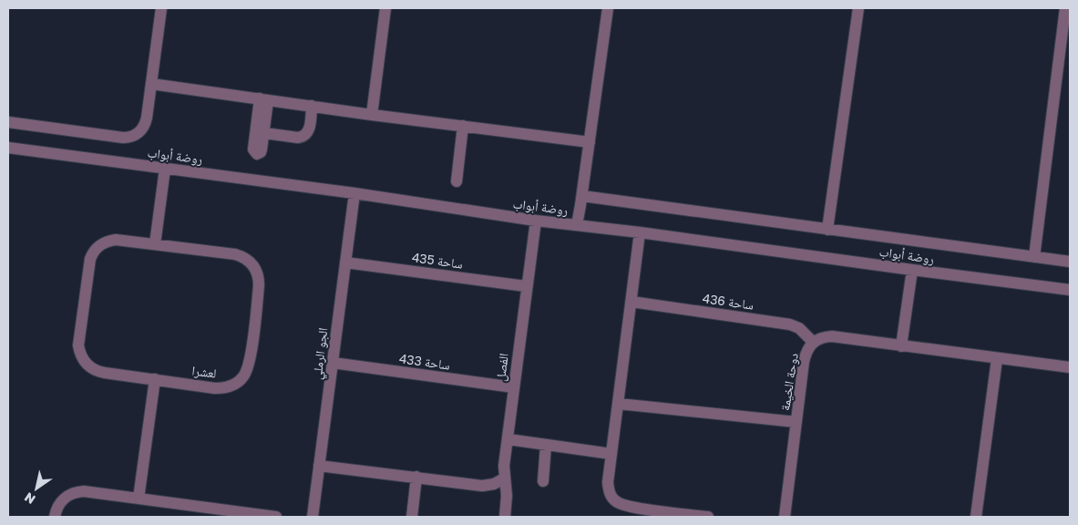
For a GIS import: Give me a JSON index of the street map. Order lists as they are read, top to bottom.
{
  "streets": {
    "street": [
      "روضة أبواب",
      "ساحة 435",
      "ساحة 436",
      "الجو الرملي",
      "ساحة 433",
      "الفصل",
      "لعشرا",
      "دوحة الخيمة"
    ]
  },
  "crossings": [
    ["روضة أبواب", "الجو الرملي"],
    ["روضة أبواب", "الفصل"],
    ["ساحة 435", "الجو الرملي"],
    ["ساحة 435", "الفصل"],
    ["ساحة 436", "دوحة الخيمة"],
    ["الجو الرملي", "ساحة 433"],
    ["ساحة 433", "الفصل"]
  ],
  "north": "bottom left"
}
